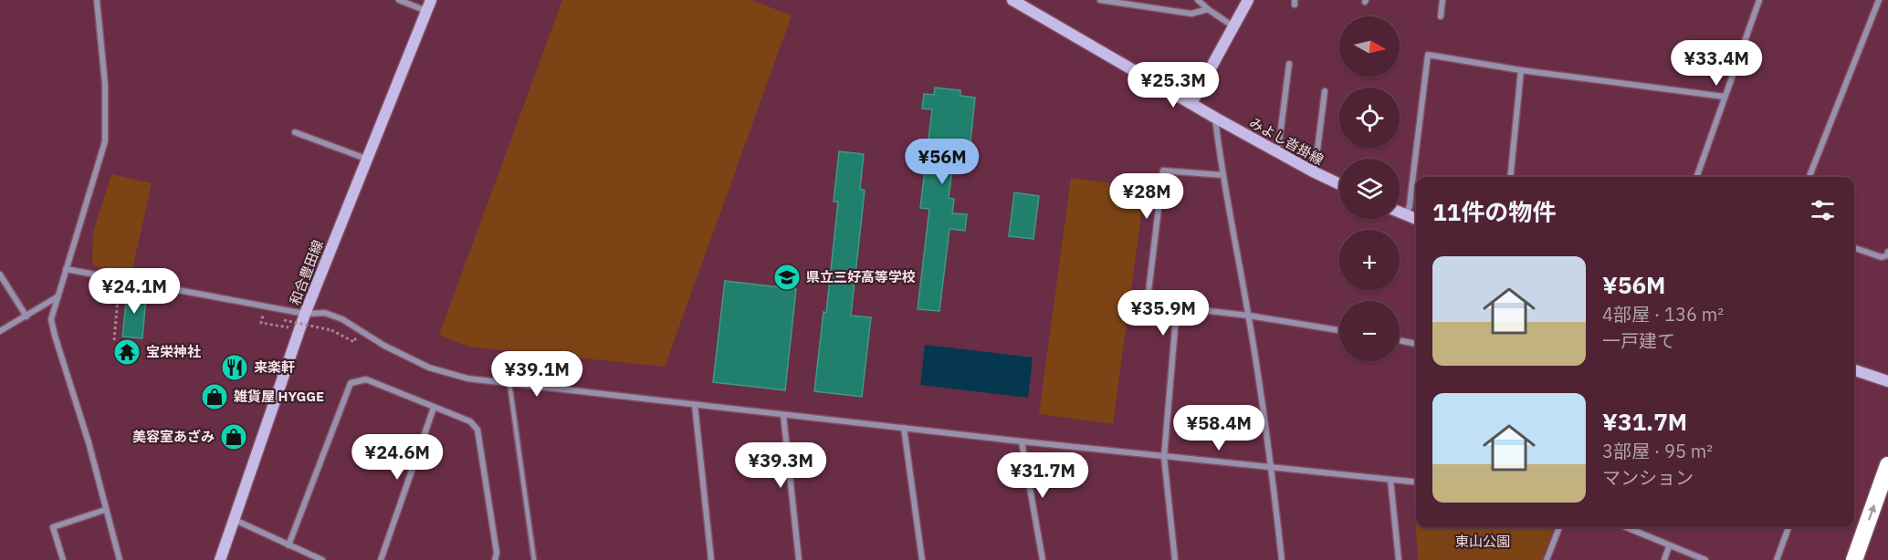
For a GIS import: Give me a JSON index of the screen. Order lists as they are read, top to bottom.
{
  "streets": {
    "main road": ["みよし沓掛線", "和合豊田線"]
  },
  "parks": ["東山公園"],
  "places": {
    "school or university": ["県立三好高等学校"],
    "temple": ["宝栄神社"],
    "restaurant": ["来楽軒"],
    "shop": ["雑貨屋 HYGGE", "美容室あざみ"]
  },
  "north": "right",
  "page": {
    "map_buttons": ["+", "−"],
    "price": [
      "¥33.4M",
      "¥25.3M",
      "¥56M",
      "¥28M",
      "¥24.1M",
      "¥35.9M",
      "¥39.1M",
      "¥58.4M",
      "¥24.6M",
      "¥39.3M",
      "¥31.7M"
    ],
    "heading": "11件の物件",
    "list": [
      {
        "name": "¥56M",
        "note": "4部屋 · 136 m² · 一戸建て"
      },
      {
        "name": "¥31.7M",
        "note": "3部屋 · 95 m² · マンション"
      }
    ]
  }
}
